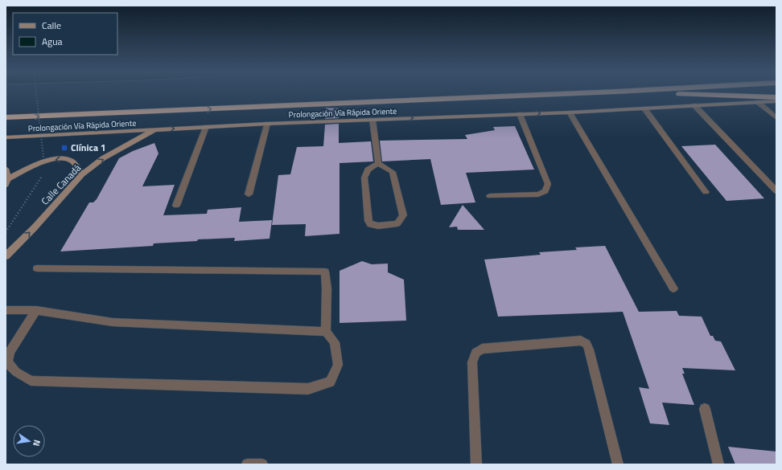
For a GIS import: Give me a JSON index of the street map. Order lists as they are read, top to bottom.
{
  "streets": {
    "main road": ["Prolongación Vía Rápida Oriente", "Calle Canadá"]
  },
  "crossings": [
    ["Prolongación Vía Rápida Oriente", "Calle Canadá"]
  ],
  "one_way": ["Calle Canadá"],
  "places": {
    "transit": ["Clínica 1"]
  },
  "legend": ["Calle", "Agua"],
  "north": "right"
}
